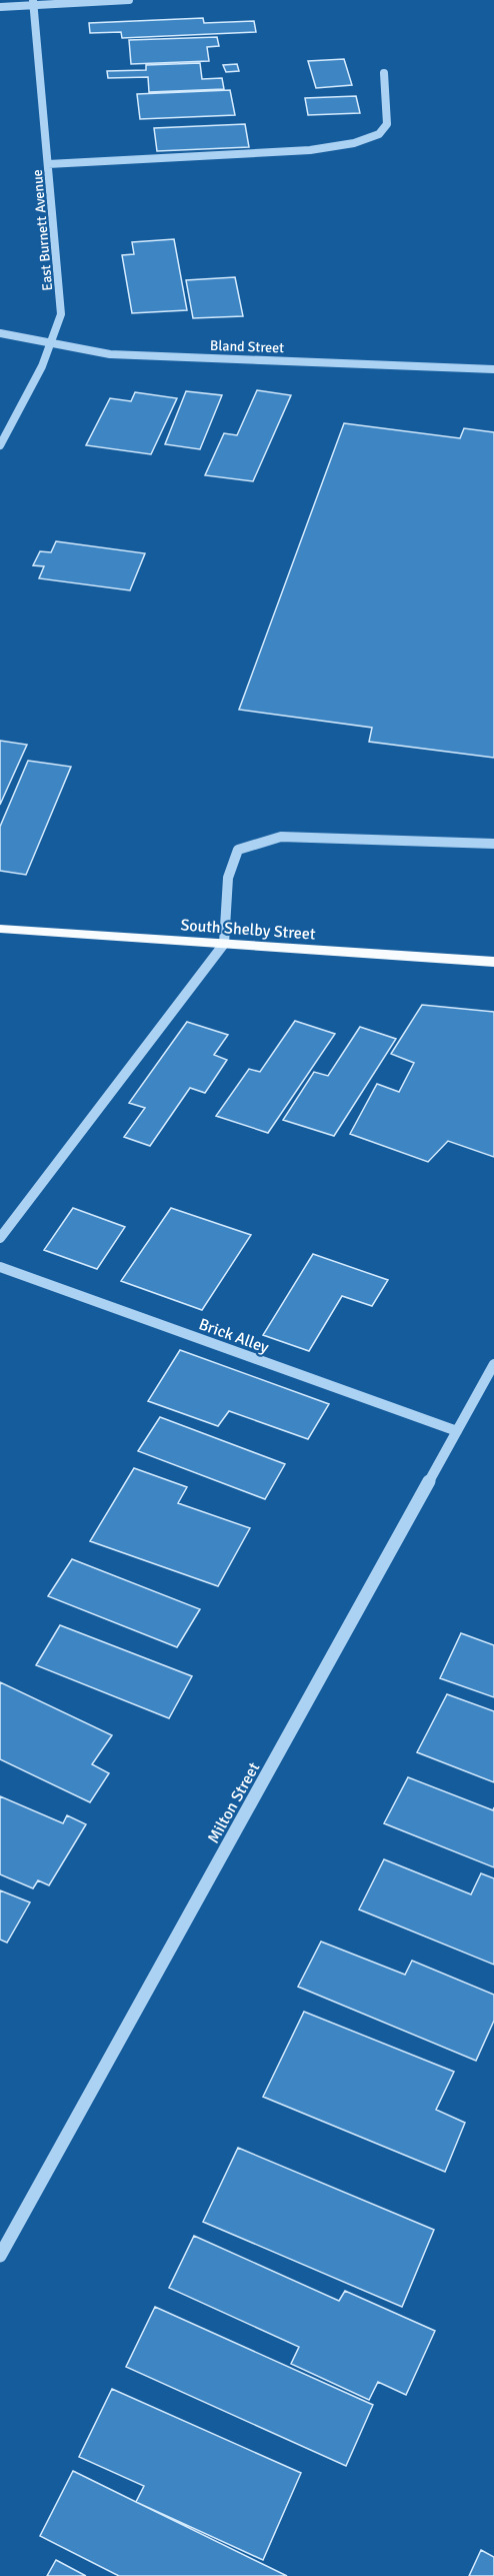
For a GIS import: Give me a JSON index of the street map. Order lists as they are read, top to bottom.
{
  "streets": {
    "main road": ["South Shelby Street"],
    "street": [
      "East Burnett Avenue",
      "Bland Street",
      "Brick Alley",
      "Milton Street"
    ]
  },
  "crossings": [
    ["East Burnett Avenue", "Bland Street"],
    ["Brick Alley", "Milton Street"]
  ]
}
